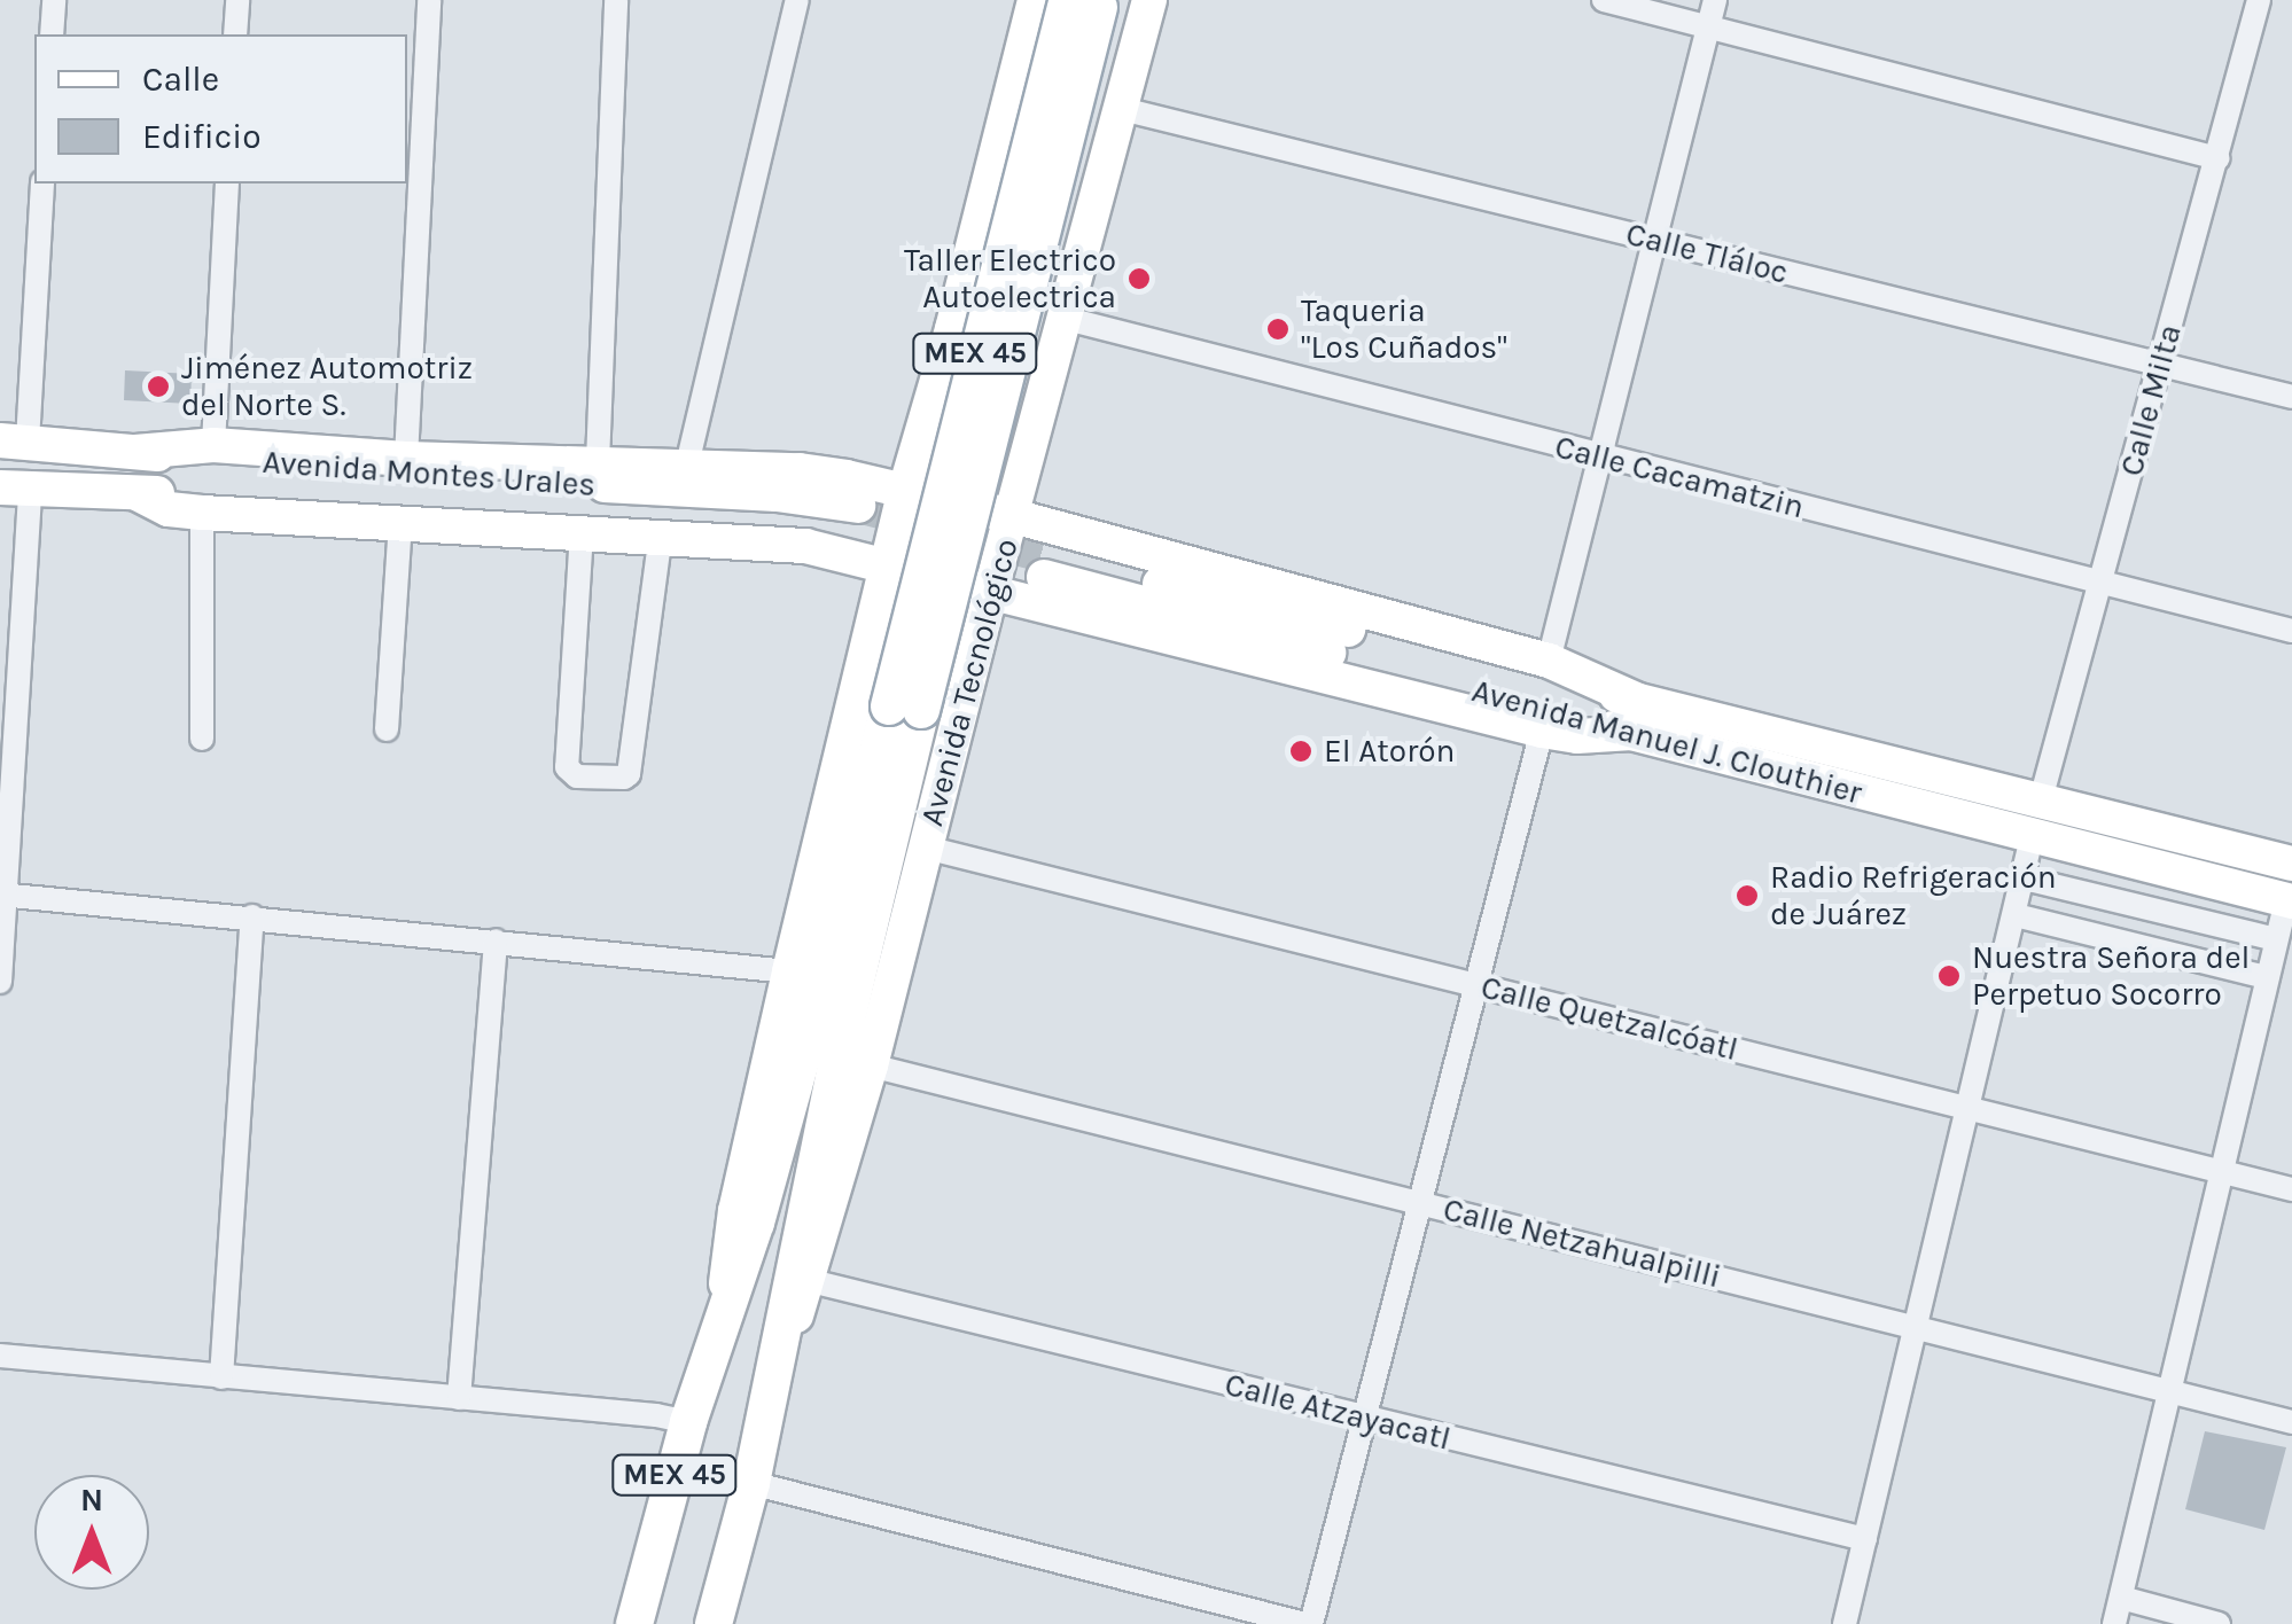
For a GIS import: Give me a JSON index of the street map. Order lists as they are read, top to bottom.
{
  "streets": {
    "main road": ["MEX 45", "Avenida Tecnológico"],
    "street": [
      "Calle Tláloc",
      "Calle Milta",
      "Avenida Montes Urales",
      "Calle Cacamatzin",
      "Avenida Manuel J. Clouthier",
      "Calle Quetzalcóatl",
      "Calle Netzahualpilli",
      "Calle Atzayacatl"
    ]
  },
  "crossings": [
    ["Calle Tláloc", "Calle Milta"],
    ["Calle Tláloc", "Avenida Tecnológico"],
    ["Calle Milta", "Calle Cacamatzin"],
    ["Calle Milta", "Avenida Manuel J. Clouthier"],
    ["Calle Cacamatzin", "Avenida Tecnológico"],
    ["Avenida Tecnológico", "Calle Quetzalcóatl"],
    ["Avenida Tecnológico", "Calle Netzahualpilli"],
    ["Avenida Tecnológico", "Calle Atzayacatl"]
  ],
  "places": [
    "Taller Electrico Autoelectrica",
    "Taqueria \"Los Cuñados\"",
    "Jiménez Automotriz del Norte S.",
    "El Atorón",
    "Radio Refrigeración de Juárez",
    "Nuestra Señora del Perpetuo Socorro"
  ],
  "legend": ["Calle", "Edificio"],
  "north": "top"
}
